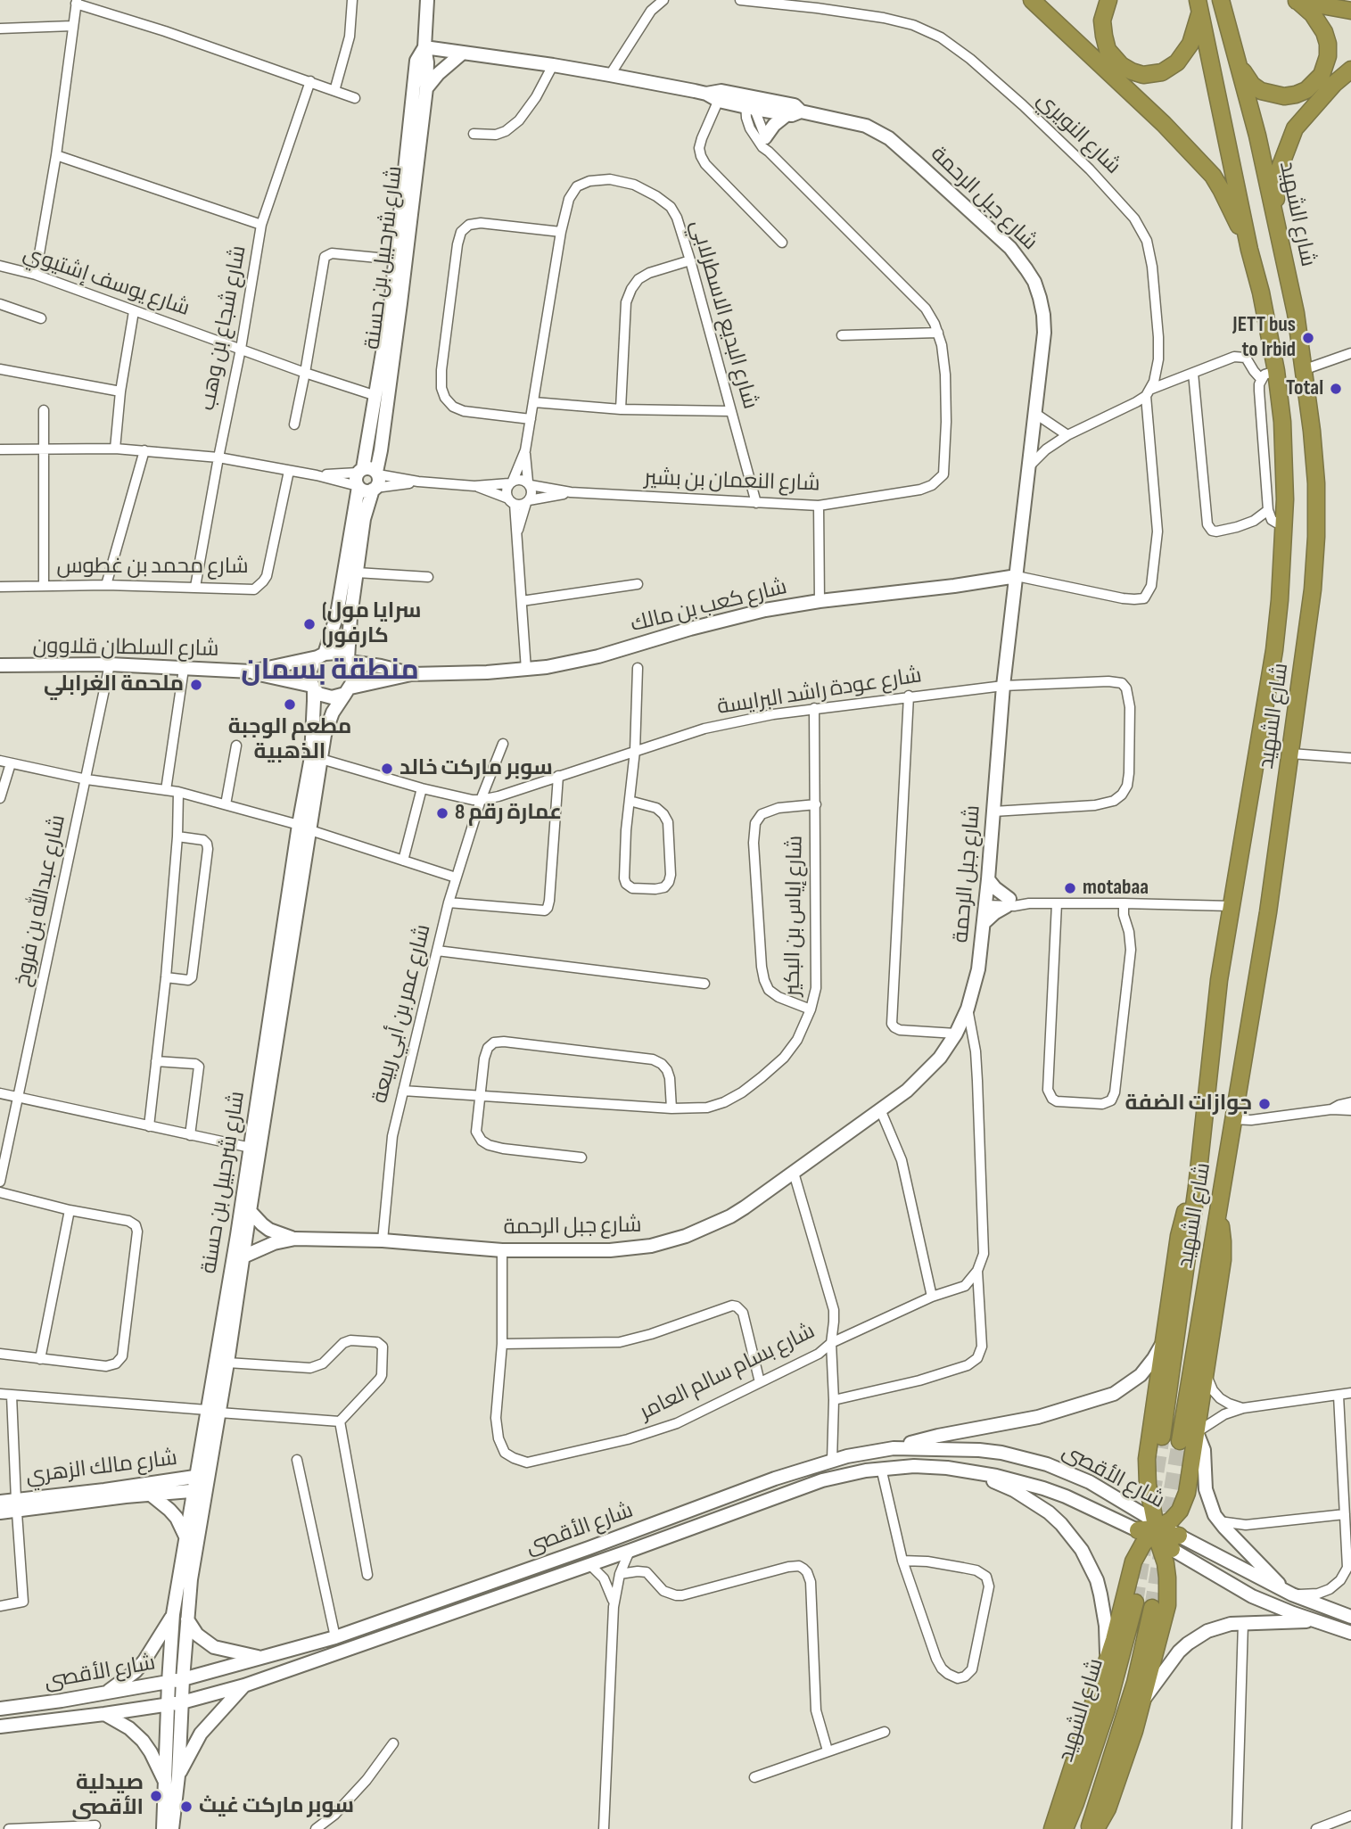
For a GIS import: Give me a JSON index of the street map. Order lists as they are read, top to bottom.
{
  "streets": {
    "highway": ["شارع الشهيد"],
    "street": [
      "شارع النويري",
      "شارع جبل الرحمة",
      "شارع شرحبيل بن حسنة",
      "شارع يوسف إشتيوي",
      "شارع البديع الاسطرلابي",
      "شارع شجاع بن وهب",
      "شارع النعمان بن بشير",
      "شارع محمد بن غطوس",
      "شارع كعب بن مالك",
      "شارع السلطان قلاوون",
      "شارع عودة راشد البرايسة",
      "شارع عبدالله بن فروخ",
      "شارع إياس بن البكير",
      "شارع عمر بن أبي ربيعة",
      "شارع بسام سالم العامر",
      "شارع مالك الزهري",
      "شارع الأقصى"
    ]
  },
  "crossings": [
    ["شارع النويري", "شارع جبل الرحمة"],
    ["شارع النويري", "شارع كعب بن مالك"],
    ["شارع جبل الرحمة", "شارع شرحبيل بن حسنة"],
    ["شارع جبل الرحمة", "شارع النعمان بن بشير"],
    ["شارع جبل الرحمة", "شارع كعب بن مالك"],
    ["شارع جبل الرحمة", "شارع عودة راشد البرايسة"],
    ["شارع جبل الرحمة", "شارع عمر بن أبي ربيعة"],
    ["شارع جبل الرحمة", "شارع بسام سالم العامر"],
    ["شارع شرحبيل بن حسنة", "شارع يوسف إشتيوي"],
    ["شارع شرحبيل بن حسنة", "شارع كعب بن مالك"],
    ["شارع شرحبيل بن حسنة", "شارع السلطان قلاوون"],
    ["شارع شرحبيل بن حسنة", "شارع عودة راشد البرايسة"],
    ["شارع شرحبيل بن حسنة", "شارع مالك الزهري"],
    ["شارع شرحبيل بن حسنة", "شارع الأقصى"],
    ["شارع يوسف إشتيوي", "شارع شجاع بن وهب"],
    ["شارع البديع الاسطرلابي", "شارع النعمان بن بشير"],
    ["شارع شجاع بن وهب", "شارع محمد بن غطوس"],
    ["شارع كعب بن مالك", "شارع السلطان قلاوون"],
    ["شارع السلطان قلاوون", "شارع عبدالله بن فروخ"],
    ["شارع عودة راشد البرايسة", "شارع إياس بن البكير"],
    ["شارع عودة راشد البرايسة", "شارع عمر بن أبي ربيعة"],
    ["شارع إياس بن البكير", "شارع عمر بن أبي ربيعة"]
  ],
  "districts": ["منطقة بسمان"],
  "places": [
    "JETT bus to Irbid",
    "Total",
    "(سرايا مول (كارفور",
    "ملحمة الغرابلي",
    "مطعم الوجبة الذهبية",
    "سوبر ماركت خالد",
    "عمارة رقم 8",
    "motabaa",
    "جوازات الضفة",
    "صيدلية الأقصى",
    "سوبر ماركت غيث"
  ]
}
